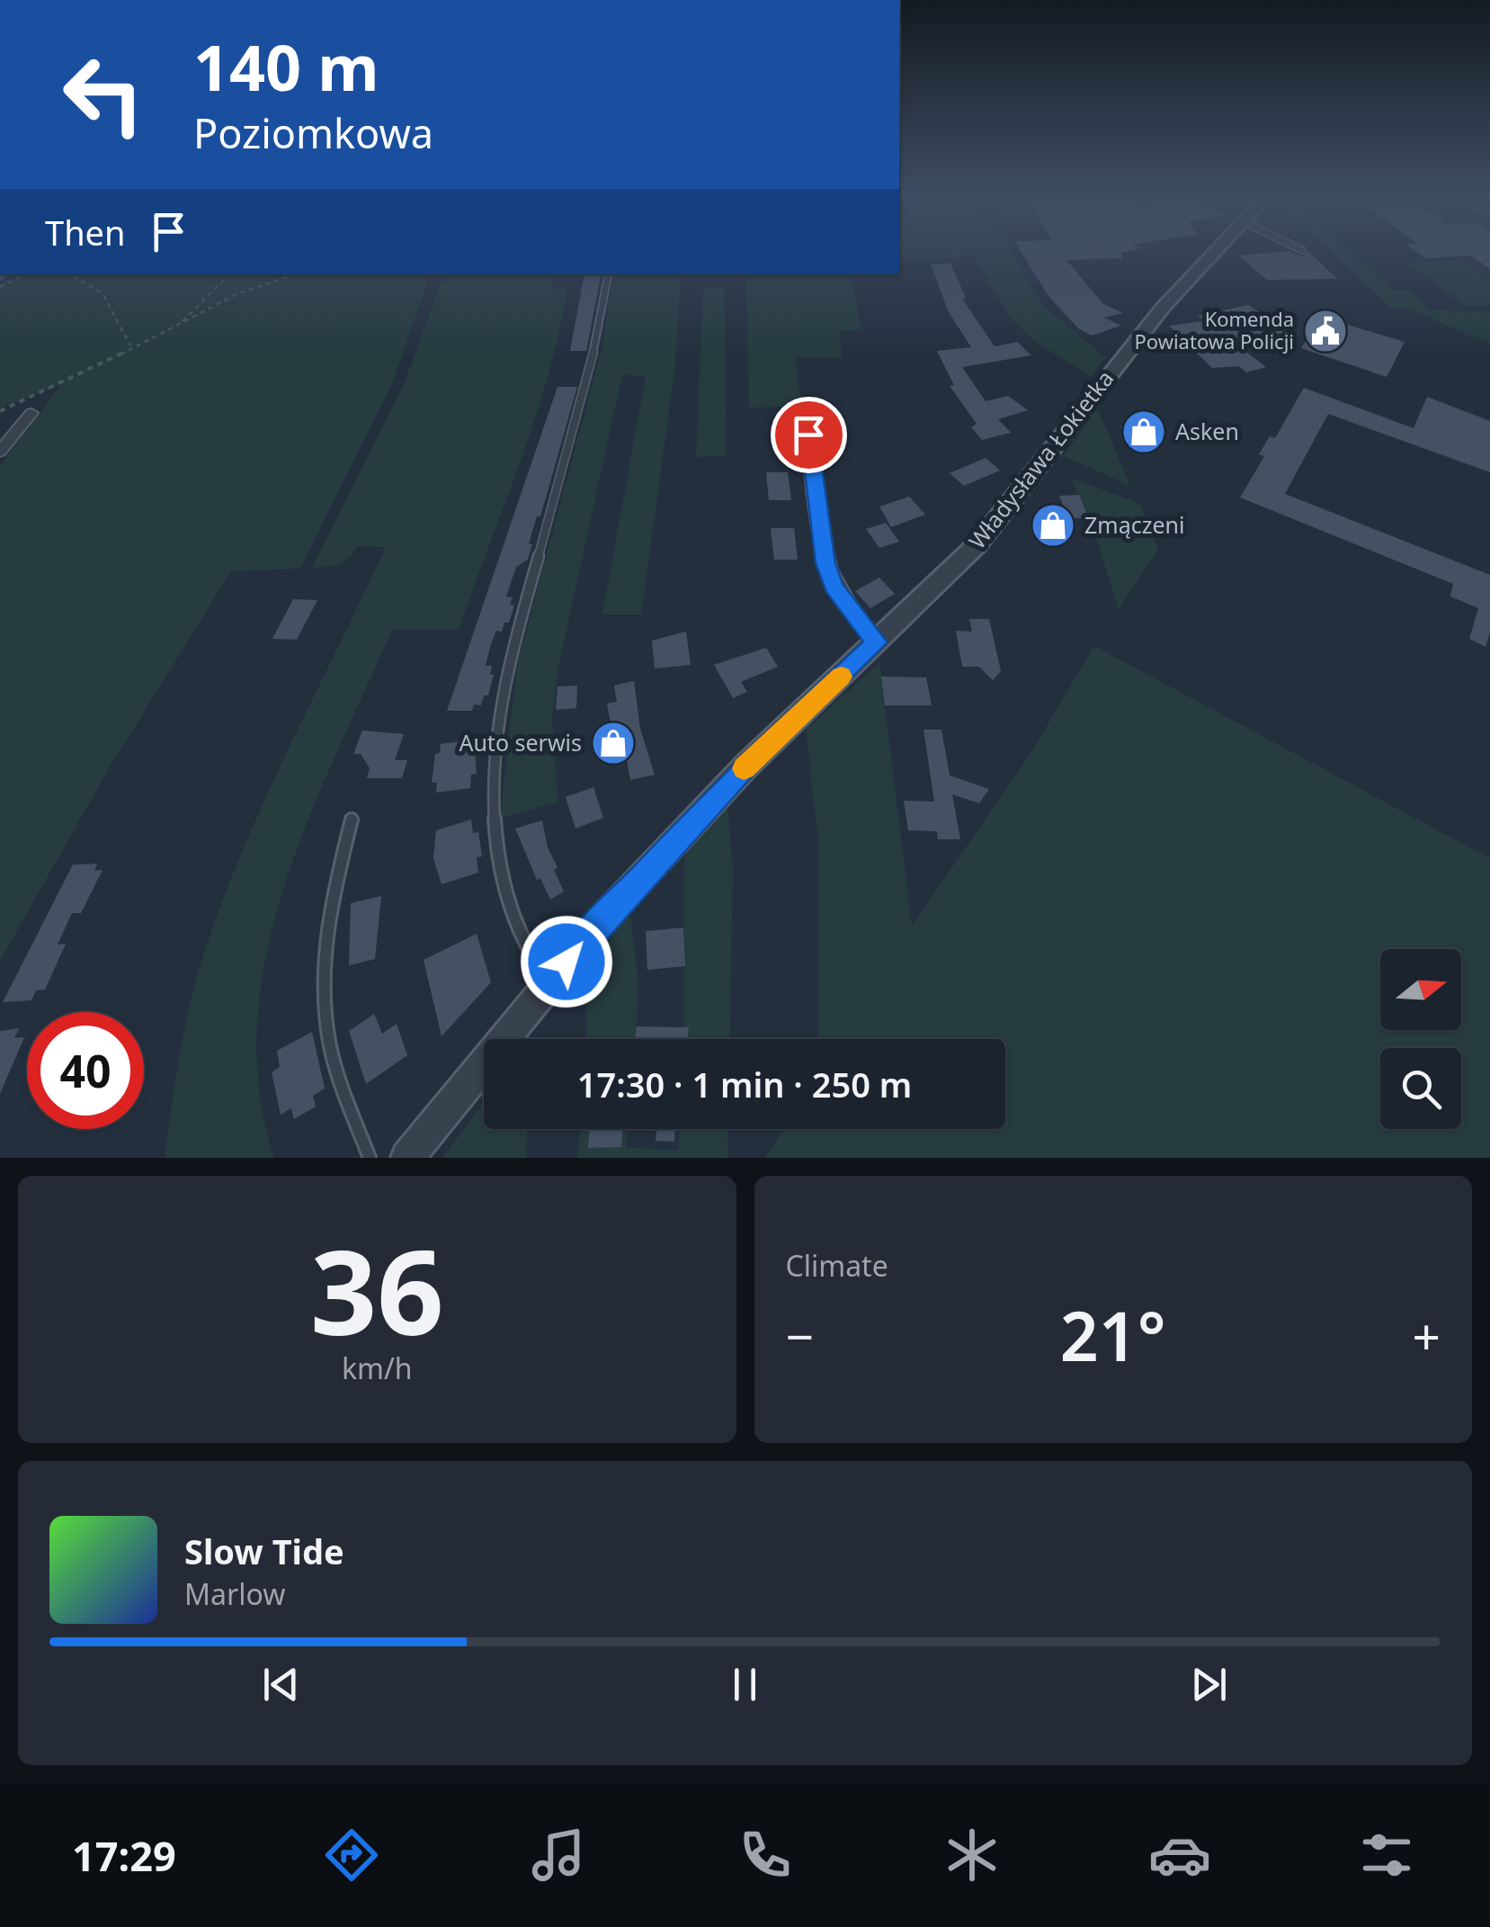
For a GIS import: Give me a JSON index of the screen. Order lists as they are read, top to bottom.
{
  "streets": {
    "street": ["Władysława Łokietka"]
  },
  "places": {
    "public building": ["Komenda Powiatowa Policji"],
    "shop": ["Asken", "Zmączeni", "Auto serwis"]
  },
  "north": "right",
  "page": {
    "turn": ["140 m", "Poziomkowa"],
    "then": "Then",
    "limit": "40",
    "trip": "17:30 · 1 min · 250 m",
    "tile": [
      ["36", "km/h"],
      "Climate"
    ],
    "heat": ["−", "21°", "+"],
    "song": ["Slow Tide", "Marlow"],
    "tabs": "17:29"
  }
}
